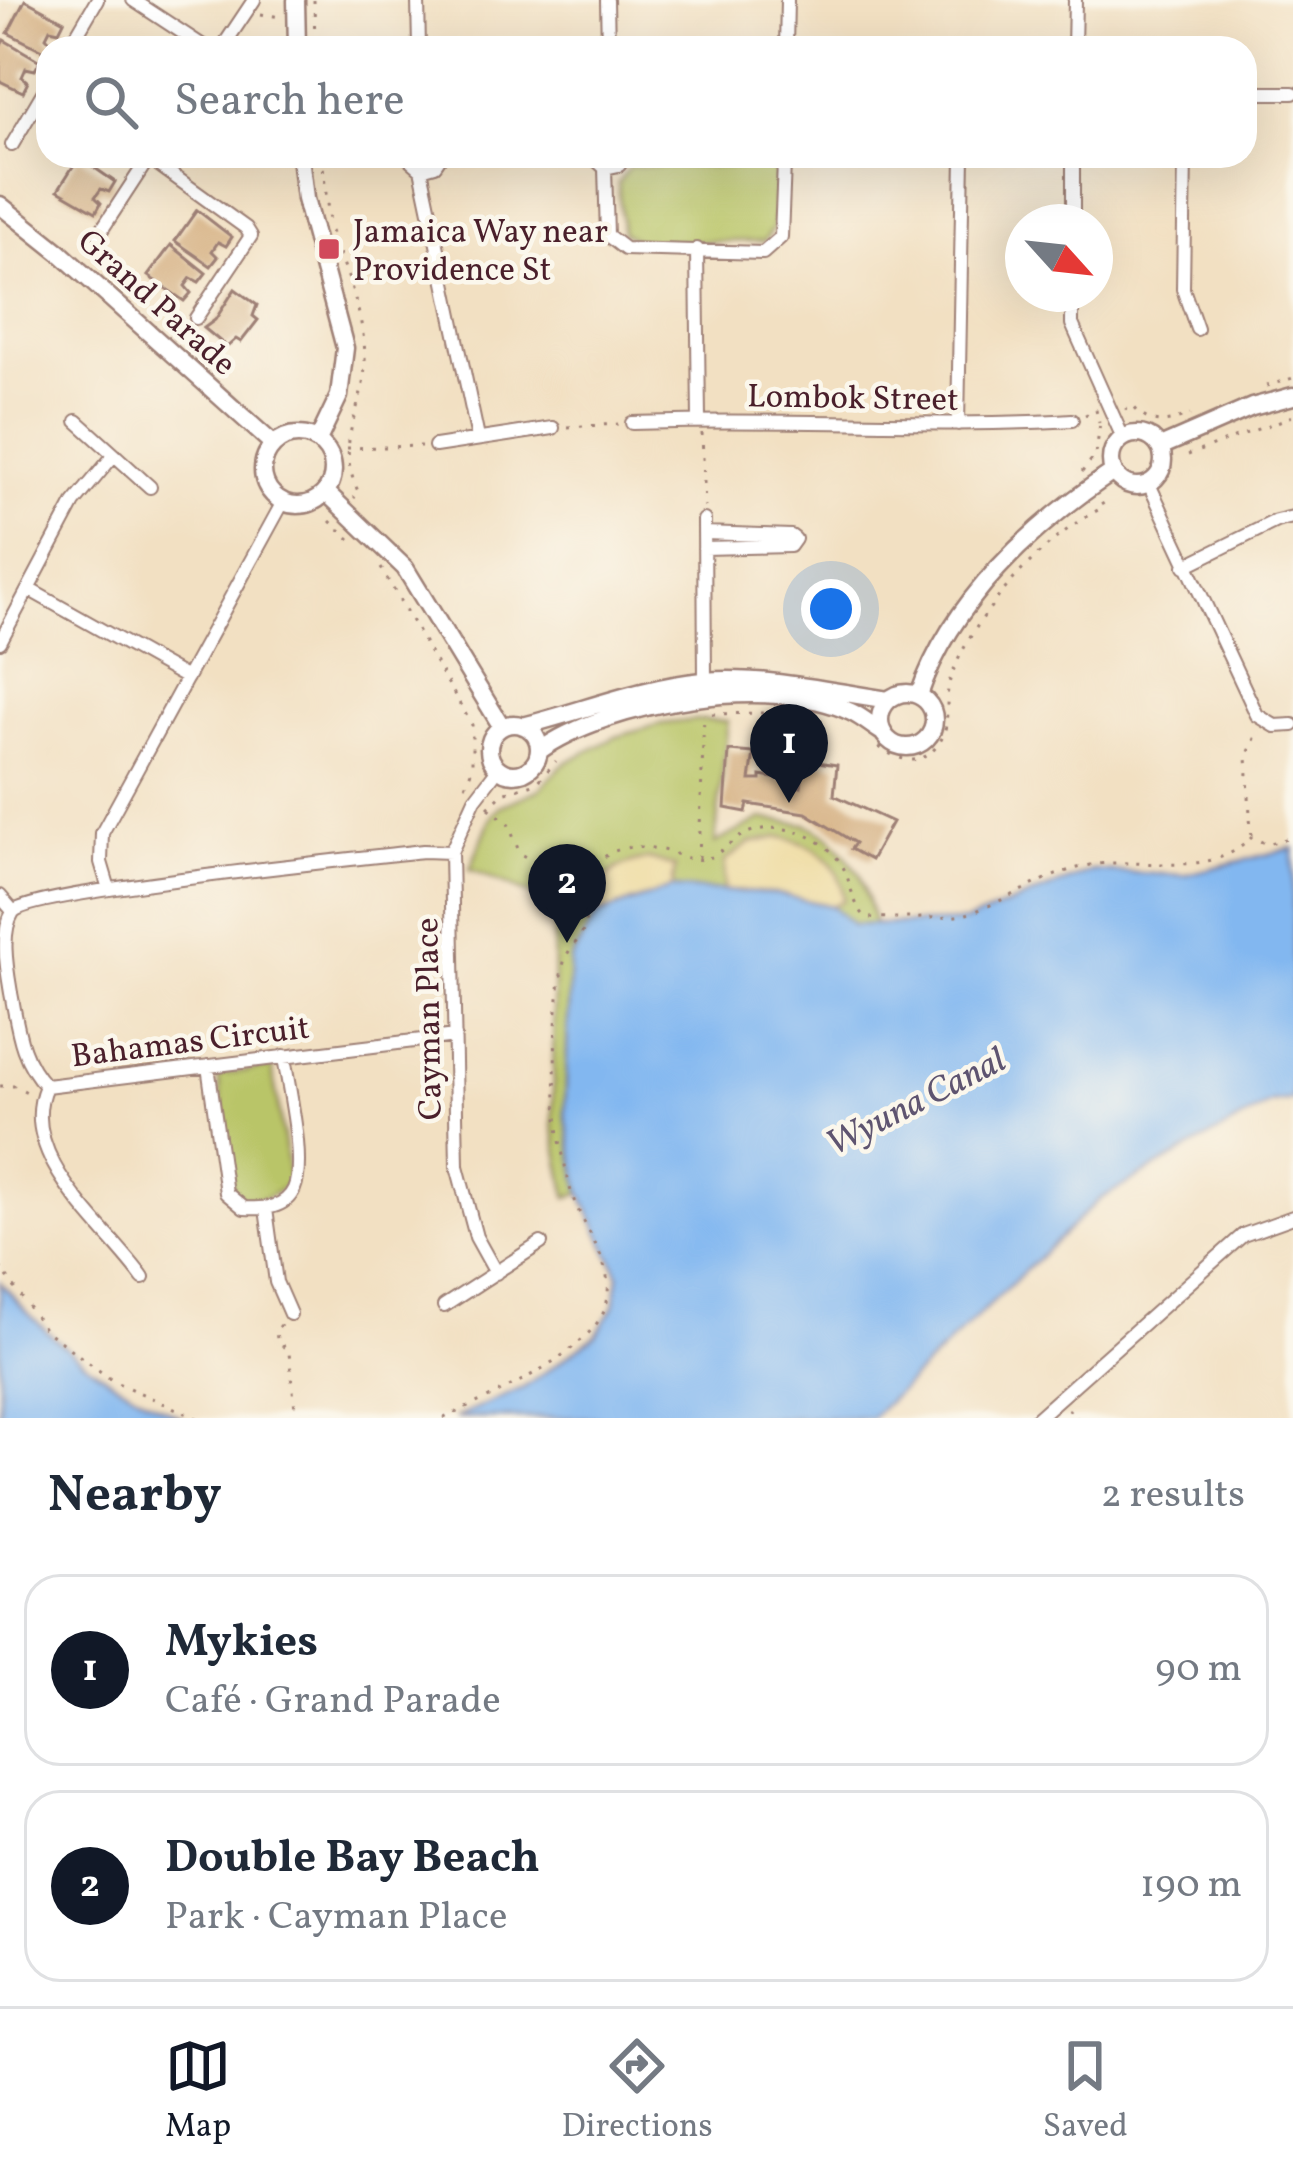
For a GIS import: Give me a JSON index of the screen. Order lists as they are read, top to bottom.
{
  "streets": {
    "street": [
      "Grand Parade",
      "Lombok Street",
      "Cayman Place",
      "Bahamas Circuit"
    ]
  },
  "crossings": [
    ["Cayman Place", "Bahamas Circuit"]
  ],
  "water": ["Wyuna Canal"],
  "places": {
    "transit": ["Jamaica Way near Providence St"]
  },
  "north": "bottom right",
  "page": {
    "search": "Search here",
    "pins": ["1", "2"],
    "heading": ["Nearby", "2 results"],
    "list": [
      {
        "mark": "1",
        "name": "Mykies",
        "note": "Café · Grand Parade",
        "value": "90 m"
      },
      {
        "mark": "2",
        "name": "Double Bay Beach",
        "note": "Park · Cayman Place",
        "value": "190 m"
      }
    ],
    "nav": ["Map", "Directions", "Saved"]
  }
}
